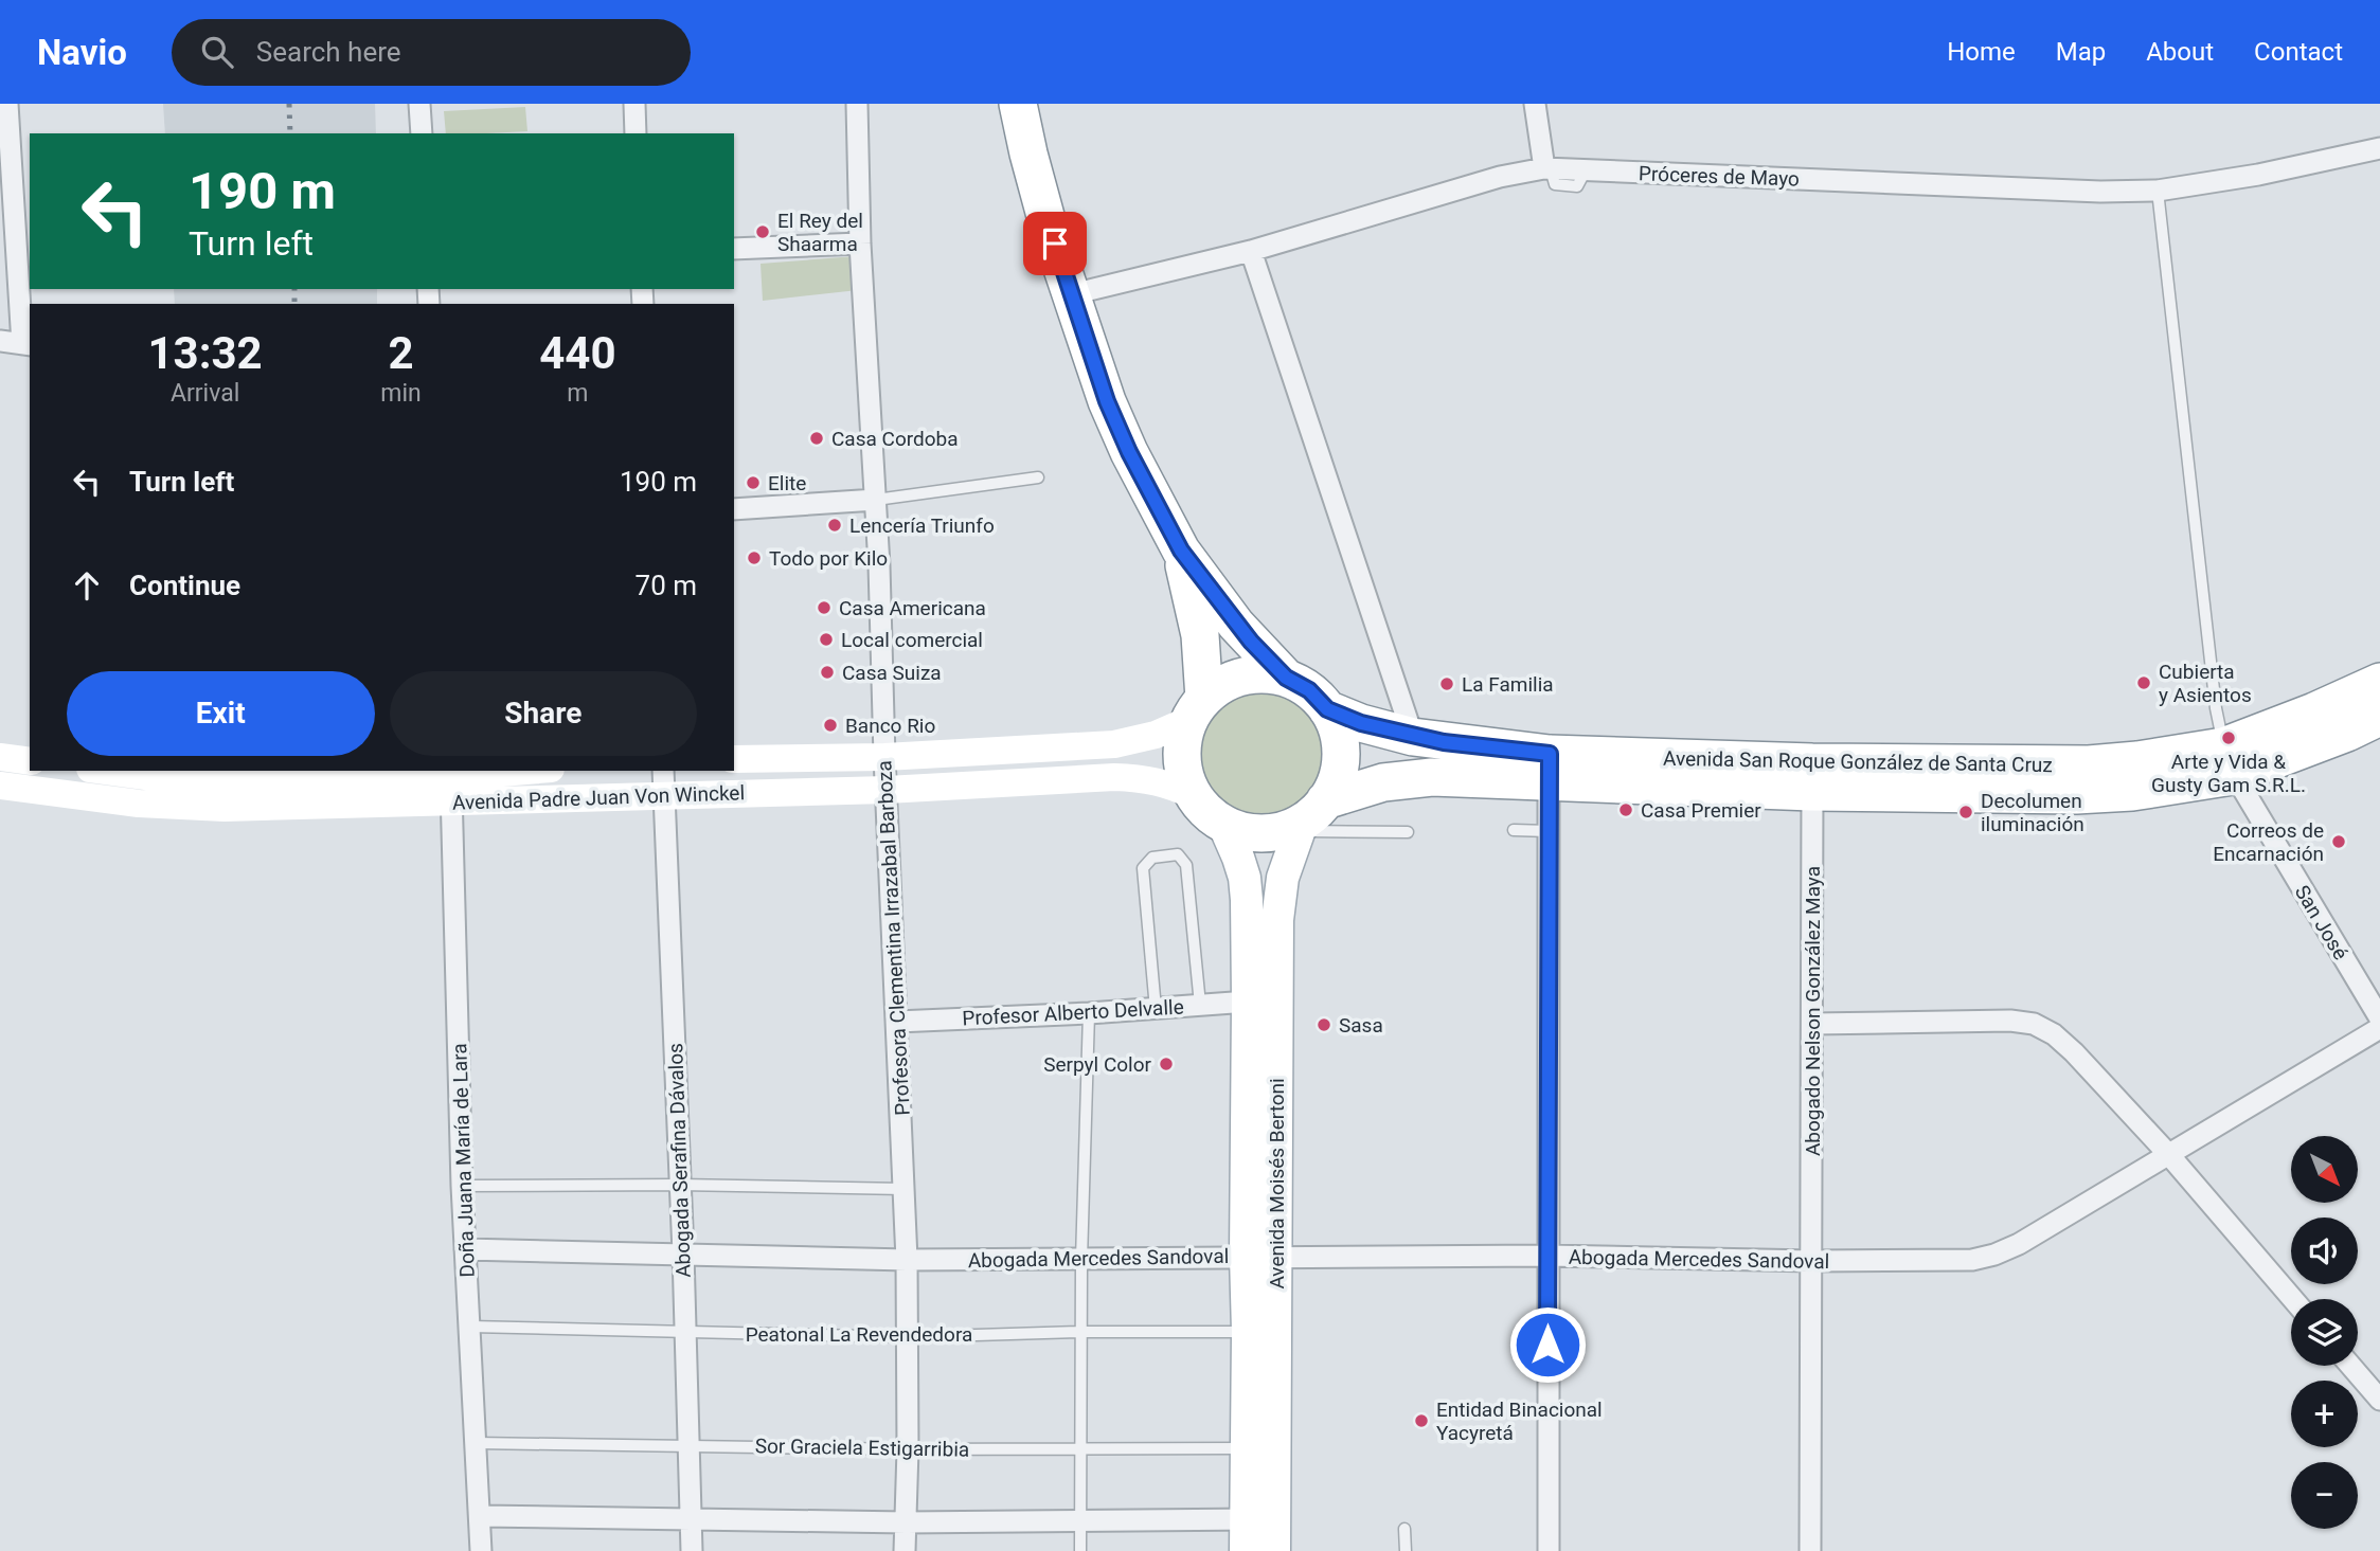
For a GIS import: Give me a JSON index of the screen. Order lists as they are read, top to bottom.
{
  "streets": {
    "highway": ["Avenida San Roque González de Santa Cruz"],
    "main road": ["Avenida Padre Juan Von Winckel", "Avenida Moisés Bertoni"],
    "street": [
      "Próceres de Mayo",
      "San José",
      "Profesora Clementina Irrazabal Barboza",
      "Abogado Nelson González Maya",
      "Profesor Alberto Delvalle",
      "Doña Juana María de Lara",
      "Abogada Serafina Dávalos",
      "Abogada Mercedes Sandoval"
    ],
    "lane": ["Peatonal La Revendedora", "Sor Graciela Estigarribia"]
  },
  "crossings": [
    ["Avenida San Roque González de Santa Cruz", "Avenida Padre Juan Von Winckel"],
    ["Avenida San Roque González de Santa Cruz", "San José"],
    ["Avenida San Roque González de Santa Cruz", "Abogado Nelson González Maya"],
    ["Avenida San Roque González de Santa Cruz", "Avenida Moisés Bertoni"],
    ["Avenida Padre Juan Von Winckel", "Profesora Clementina Irrazabal Barboza"],
    ["Avenida Padre Juan Von Winckel", "Doña Juana María de Lara"],
    ["Avenida Padre Juan Von Winckel", "Abogada Serafina Dávalos"],
    ["Avenida Padre Juan Von Winckel", "Avenida Moisés Bertoni"],
    ["Profesora Clementina Irrazabal Barboza", "Profesor Alberto Delvalle"],
    ["Profesora Clementina Irrazabal Barboza", "Abogada Mercedes Sandoval"],
    ["Profesora Clementina Irrazabal Barboza", "Peatonal La Revendedora"],
    ["Profesora Clementina Irrazabal Barboza", "Sor Graciela Estigarribia"],
    ["Abogado Nelson González Maya", "Abogada Mercedes Sandoval"],
    ["Profesor Alberto Delvalle", "Avenida Moisés Bertoni"],
    ["Doña Juana María de Lara", "Abogada Mercedes Sandoval"],
    ["Doña Juana María de Lara", "Peatonal La Revendedora"],
    ["Doña Juana María de Lara", "Sor Graciela Estigarribia"],
    ["Abogada Serafina Dávalos", "Abogada Mercedes Sandoval"],
    ["Abogada Serafina Dávalos", "Peatonal La Revendedora"],
    ["Abogada Serafina Dávalos", "Sor Graciela Estigarribia"],
    ["Avenida Moisés Bertoni", "Abogada Mercedes Sandoval"],
    ["Avenida Moisés Bertoni", "Peatonal La Revendedora"],
    ["Avenida Moisés Bertoni", "Sor Graciela Estigarribia"]
  ],
  "places": [
    "El Rey del Shaarma",
    "Casa Cordoba",
    "Elite",
    "Lencería Triunfo",
    "Todo por Kilo",
    "Casa Americana",
    "Local comercial",
    "Casa Suiza",
    "Cubierta y Asientos",
    "La Familia",
    "Banco Rio",
    "Arte y Vida & Gusty Gam S.R.L.",
    "Casa Premier",
    "Decolumen iluminación",
    "Correos de Encarnación",
    "Sasa",
    "Serpyl Color",
    "Entidad Binacional Yacyretá"
  ],
  "north": "bottom right",
  "page": {
    "header": "Navio",
    "search": "Search here",
    "nav": [
      "Home",
      "Map",
      "About",
      "Contact"
    ],
    "turn": ["190 m", "Turn left"],
    "eta": [
      "13:32",
      "Arrival",
      "2",
      "min",
      "440",
      "m"
    ],
    "list": [
      {
        "name": "Turn left",
        "value": "190 m"
      },
      {
        "name": "Continue",
        "value": "70 m"
      }
    ],
    "buttons": ["Exit", "Share"],
    "map_buttons": ["+", "−"]
  }
}
